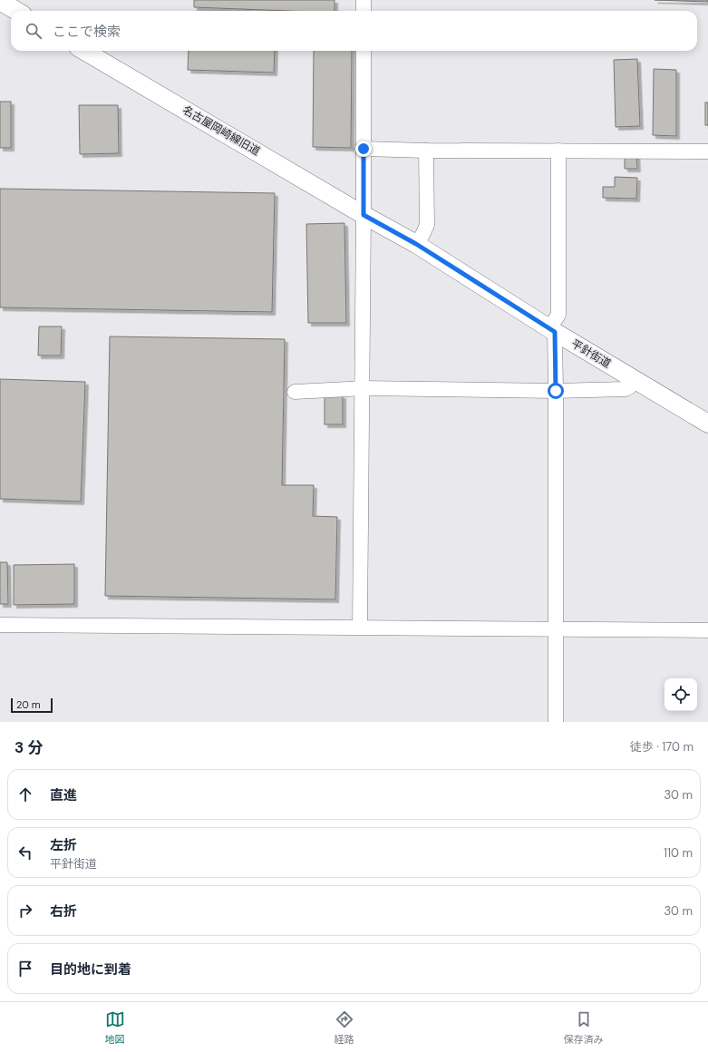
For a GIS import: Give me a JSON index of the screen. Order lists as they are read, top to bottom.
{
  "streets": {
    "street": ["名古屋岡崎線旧道", "平針街道"]
  },
  "crossings": [
    ["名古屋岡崎線旧道", "平針街道"]
  ],
  "scale_bar": "20 m",
  "page": {
    "search": "ここで検索",
    "scale": "20 m",
    "heading": ["3 分", "徒歩 · 170 m"],
    "list": [
      ["直進", "30 m"],
      ["左折", "平針街道", "110 m"],
      ["右折", "30 m"],
      "目的地に到着"
    ],
    "nav": ["地図", "経路", "保存済み"]
  }
}
